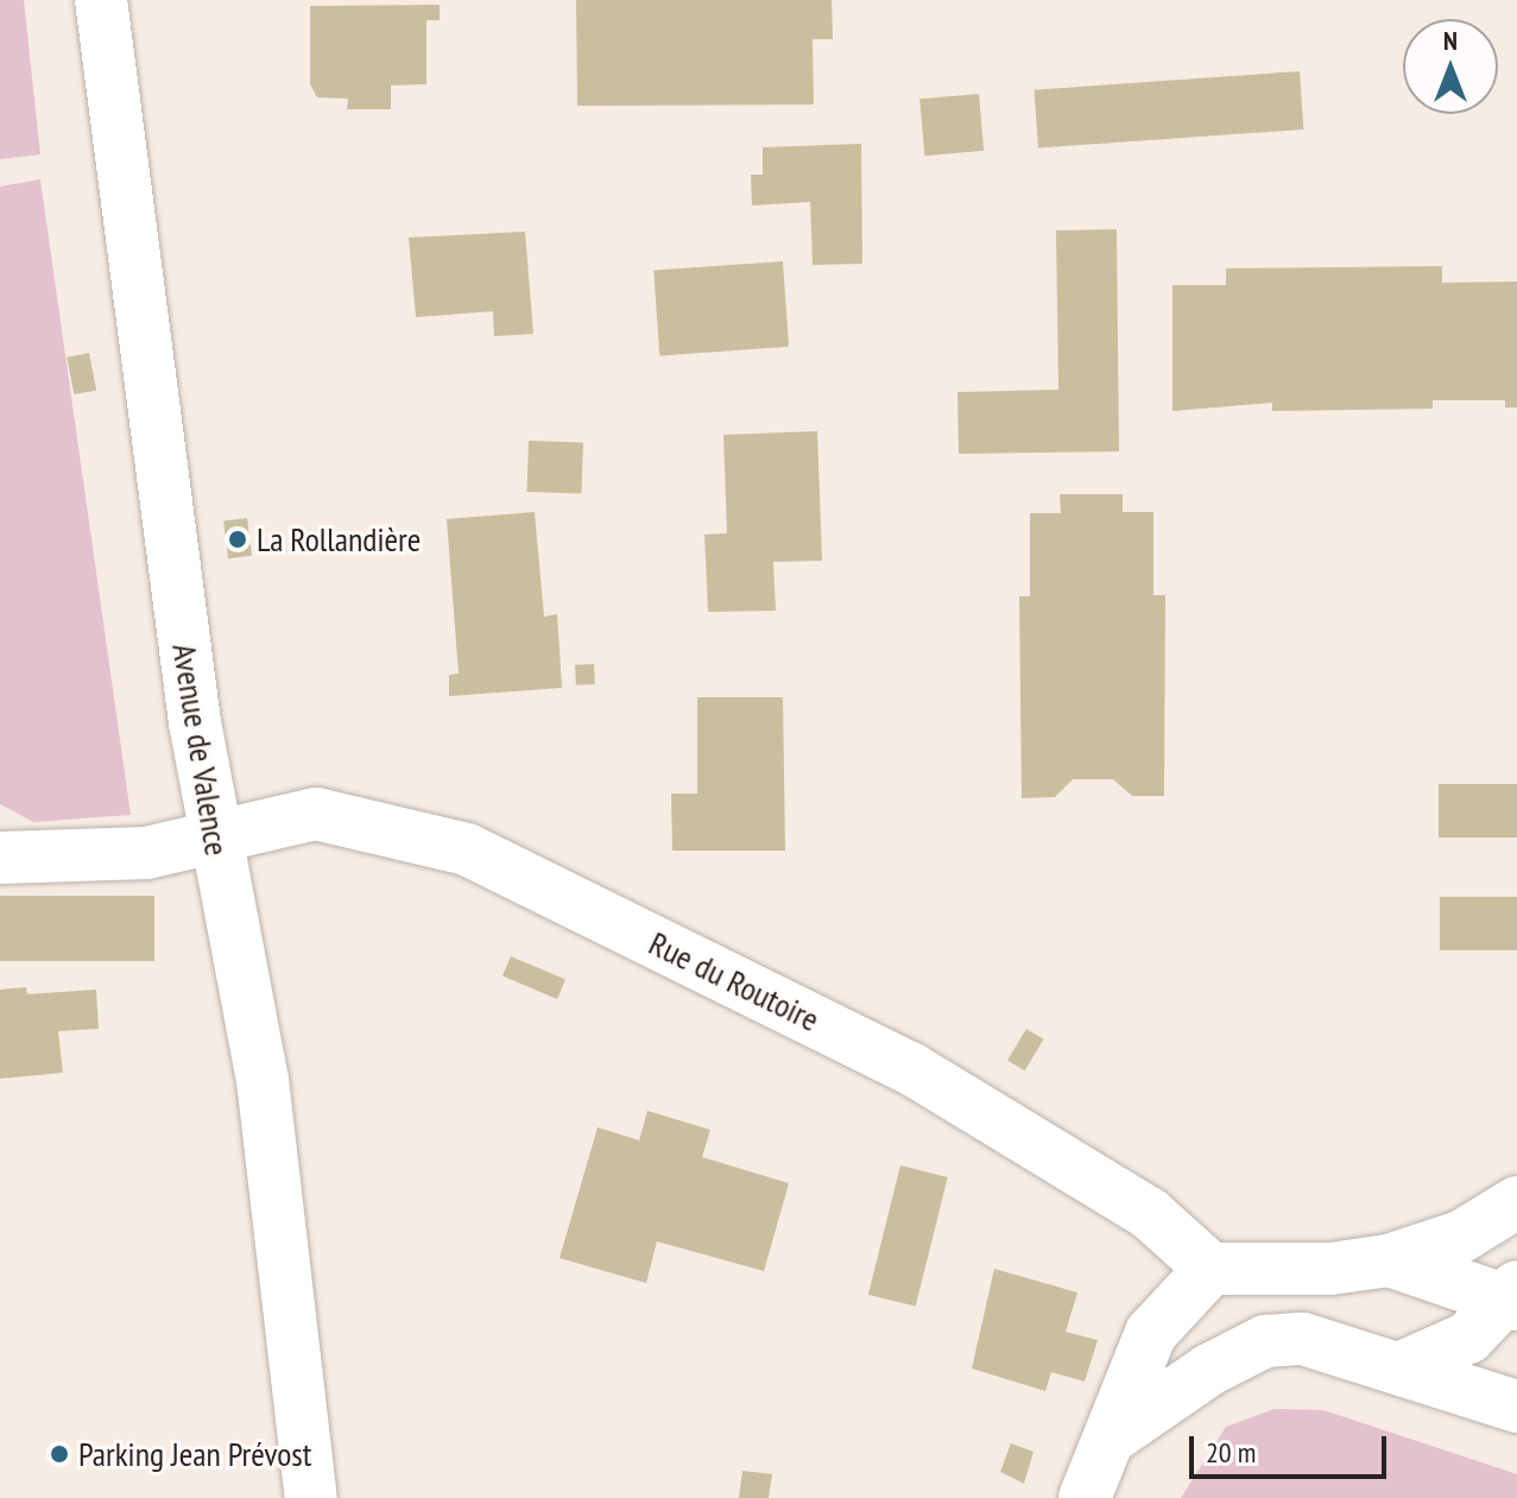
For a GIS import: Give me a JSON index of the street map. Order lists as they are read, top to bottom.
{
  "streets": {
    "street": ["Avenue de Valence", "Rue du Routoire"]
  },
  "crossings": [
    ["Avenue de Valence", "Rue du Routoire"]
  ],
  "places": ["La Rollandière", "Parking Jean Prévost"],
  "scale_bar": "20 m",
  "north": "top"
}
